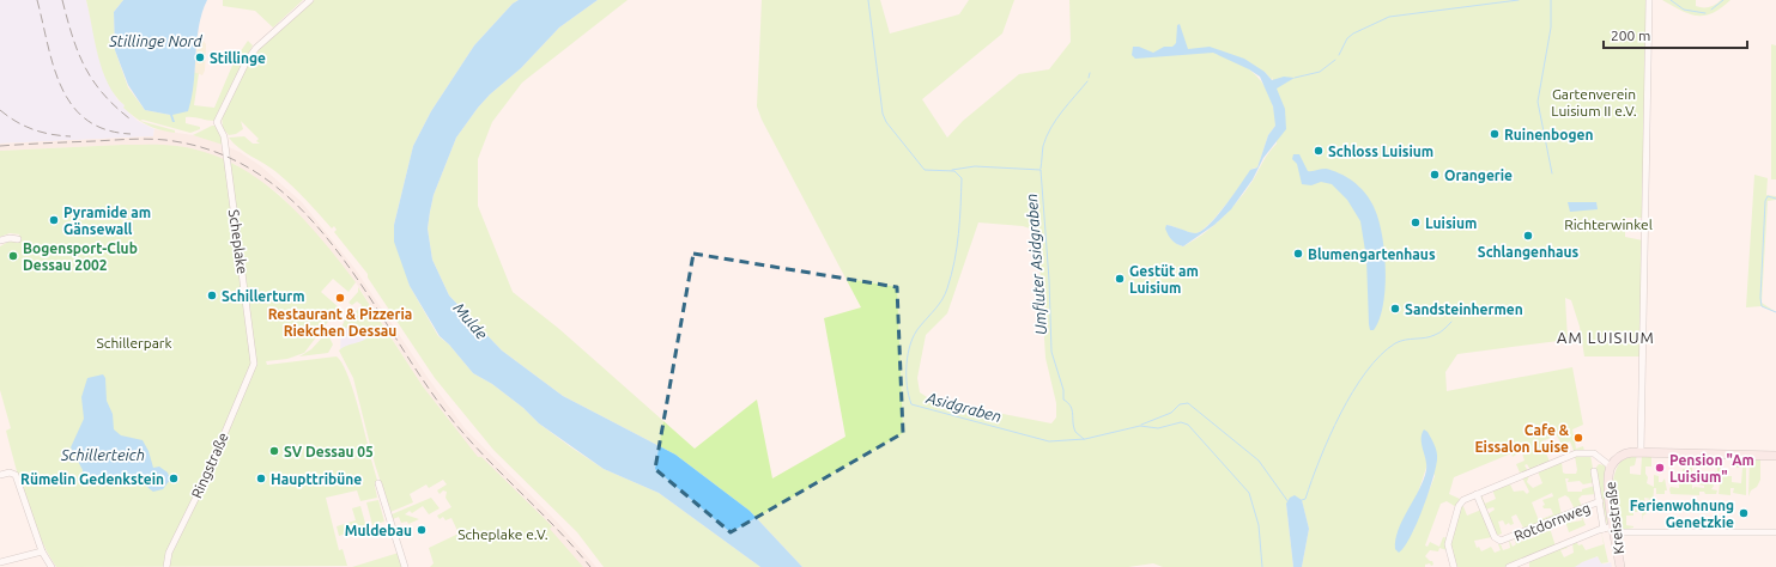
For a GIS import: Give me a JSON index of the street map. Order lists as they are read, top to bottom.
{
  "streets": {
    "main road": ["Kreisstraße"],
    "street": ["Scheplake", "Ringstraße", "Rotdornweg"]
  },
  "crossings": [
    ["Scheplake", "Ringstraße"],
    ["Kreisstraße", "Rotdornweg"]
  ],
  "districts": ["AM LUISIUM"],
  "water": [
    "Stillinge Nord",
    "Umfluter Asidgraben",
    "Mulde",
    "Asidgraben",
    "Schillerteich"
  ],
  "parks": [
    "Gartenverein Luisium II e.V.",
    "Richterwinkel",
    "Schillerpark",
    "Scheplake e.V."
  ],
  "places": [
    "Stillinge",
    "Ruinenbogen",
    "Schloss Luisium",
    "Orangerie",
    "Pyramide am Gänsewall",
    "Luisium",
    "Schlangenhaus",
    "Blumengartenhaus",
    "Bogensport-Club Dessau 2002",
    "Gestüt am Luisium",
    "Schillerturm",
    "Restaurant & Pizzeria Riekchen Dessau",
    "Sandsteinhermen",
    "Cafe & Eissalon Luise",
    "SV Dessau 05",
    "Pension \"Am Luisium\"",
    "Rümelin Gedenkstein",
    "Haupttribüne",
    "Ferienwohnung Genetzkie",
    "Muldebau"
  ],
  "scale_bar": "200 m"
}
